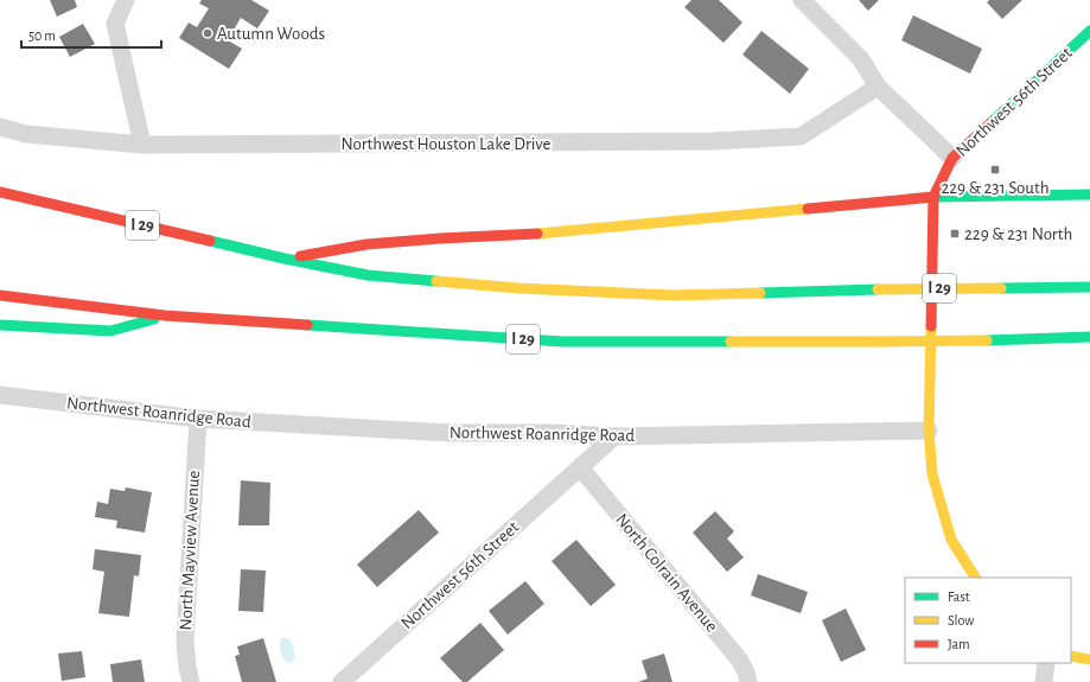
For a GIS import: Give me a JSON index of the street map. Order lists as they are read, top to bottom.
{
  "streets": {
    "main road": ["Northwest 56th Street", "I 29"],
    "street": [
      "Northwest Houston Lake Drive",
      "Northwest Roanridge Road",
      "North Mayview Avenue",
      "North Colrain Avenue"
    ]
  },
  "crossings": [
    ["Northwest 56th Street", "Northwest Roanridge Road"],
    ["Northwest 56th Street", "North Colrain Avenue"],
    ["Northwest Roanridge Road", "North Mayview Avenue"]
  ],
  "places": {
    "other": ["Autumn Woods"],
    "transit": ["229 & 231 South", "229 & 231 North"]
  },
  "legend": ["Fast", "Slow", "Jam"],
  "scale_bar": "50 m"
}
